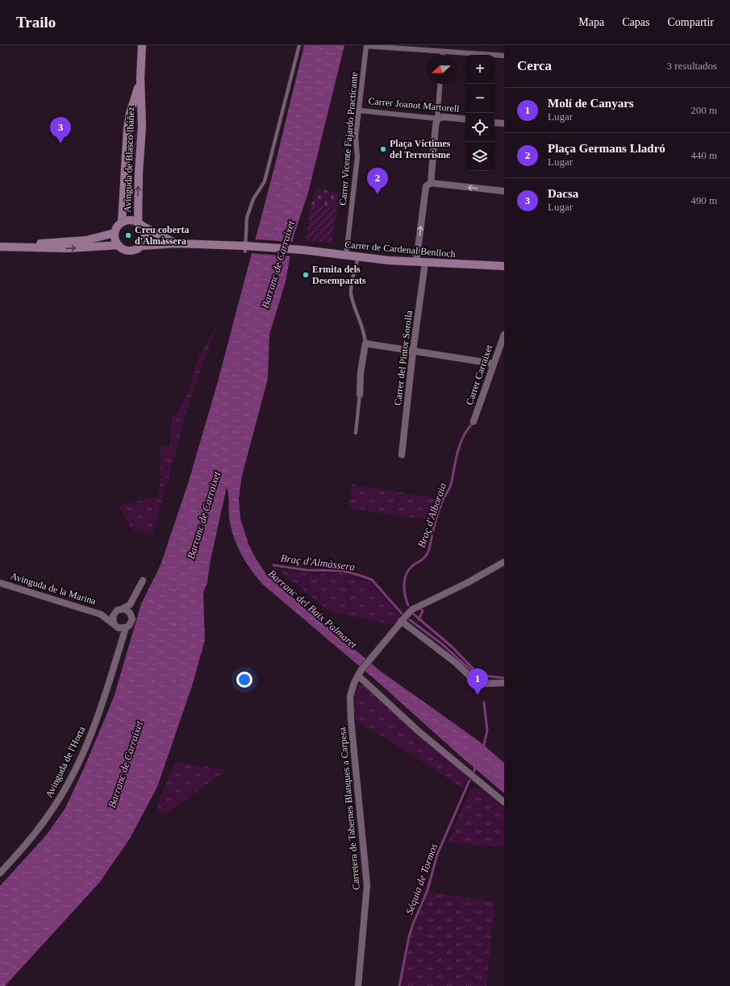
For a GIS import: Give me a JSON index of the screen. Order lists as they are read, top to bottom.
{
  "streets": {
    "main road": ["Avinguda de Blasco Ibáñez", "Carrer de Cardenal Benlloch"],
    "street": [
      "Carrer Joanot Martorell",
      "Carrer Vicente Fajardo Practicante",
      "Carrer del Pintor Sorolla",
      "Carrer Carraixet",
      "Avinguda de la Marina",
      "Avinguda de l'Horta",
      "Carretera de Tabernes Blanques a Carpesa"
    ]
  },
  "crossings": [
    ["Carrer Joanot Martorell", "Carrer Vicente Fajardo Practicante"],
    ["Carrer Vicente Fajardo Practicante", "Carrer de Cardenal Benlloch"],
    ["Avinguda de Blasco Ibáñez", "Carrer de Cardenal Benlloch"],
    ["Carrer de Cardenal Benlloch", "Carrer del Pintor Sorolla"],
    ["Avinguda de la Marina", "Avinguda de l'Horta"]
  ],
  "water": [
    "Barranc de Carraixet",
    "Braç d'Alboraia",
    "Braç d'Almàssera",
    "Barranc del Baix Palmaret",
    "Séquia de Tormos"
  ],
  "places": ["Plaça Víctimes del Terrorisme", "Creu coberta d'Almàssera", "Ermita dels Desemparats"],
  "north": "left",
  "page": {
    "header": "Trailo",
    "nav": ["Mapa", "Capas", "Compartir"],
    "heading": ["Cerca", "3 resultados"],
    "map_buttons": ["+", "−"],
    "list": [
      {
        "mark": "1",
        "name": "Molí de Canyars",
        "note": "Lugar",
        "value": "200 m"
      },
      {
        "mark": "2",
        "name": "Plaça Germans Lladró",
        "note": "Lugar",
        "value": "440 m"
      },
      {
        "mark": "3",
        "name": "Dacsa",
        "note": "Lugar",
        "value": "490 m"
      }
    ],
    "pins": ["3", "2", "1"]
  }
}
